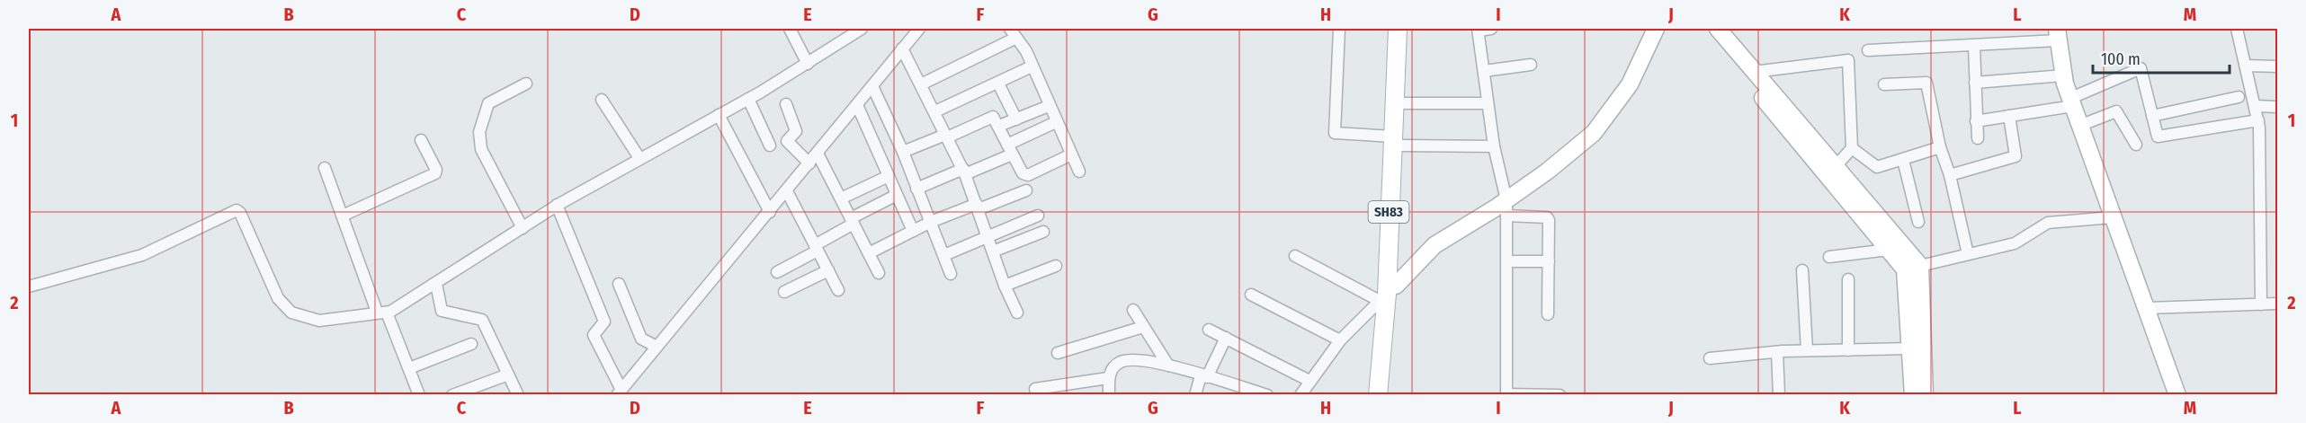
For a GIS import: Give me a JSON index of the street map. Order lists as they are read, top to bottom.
{
  "streets": {
    "main road": ["SH83"]
  },
  "scale_bar": "100 m",
  "grid": {
    "columns": [
      "A",
      "B",
      "C",
      "D",
      "E",
      "F",
      "G",
      "H",
      "I",
      "J",
      "K",
      "L",
      "M"
    ],
    "rows": ["1", "2"]
  }
}
